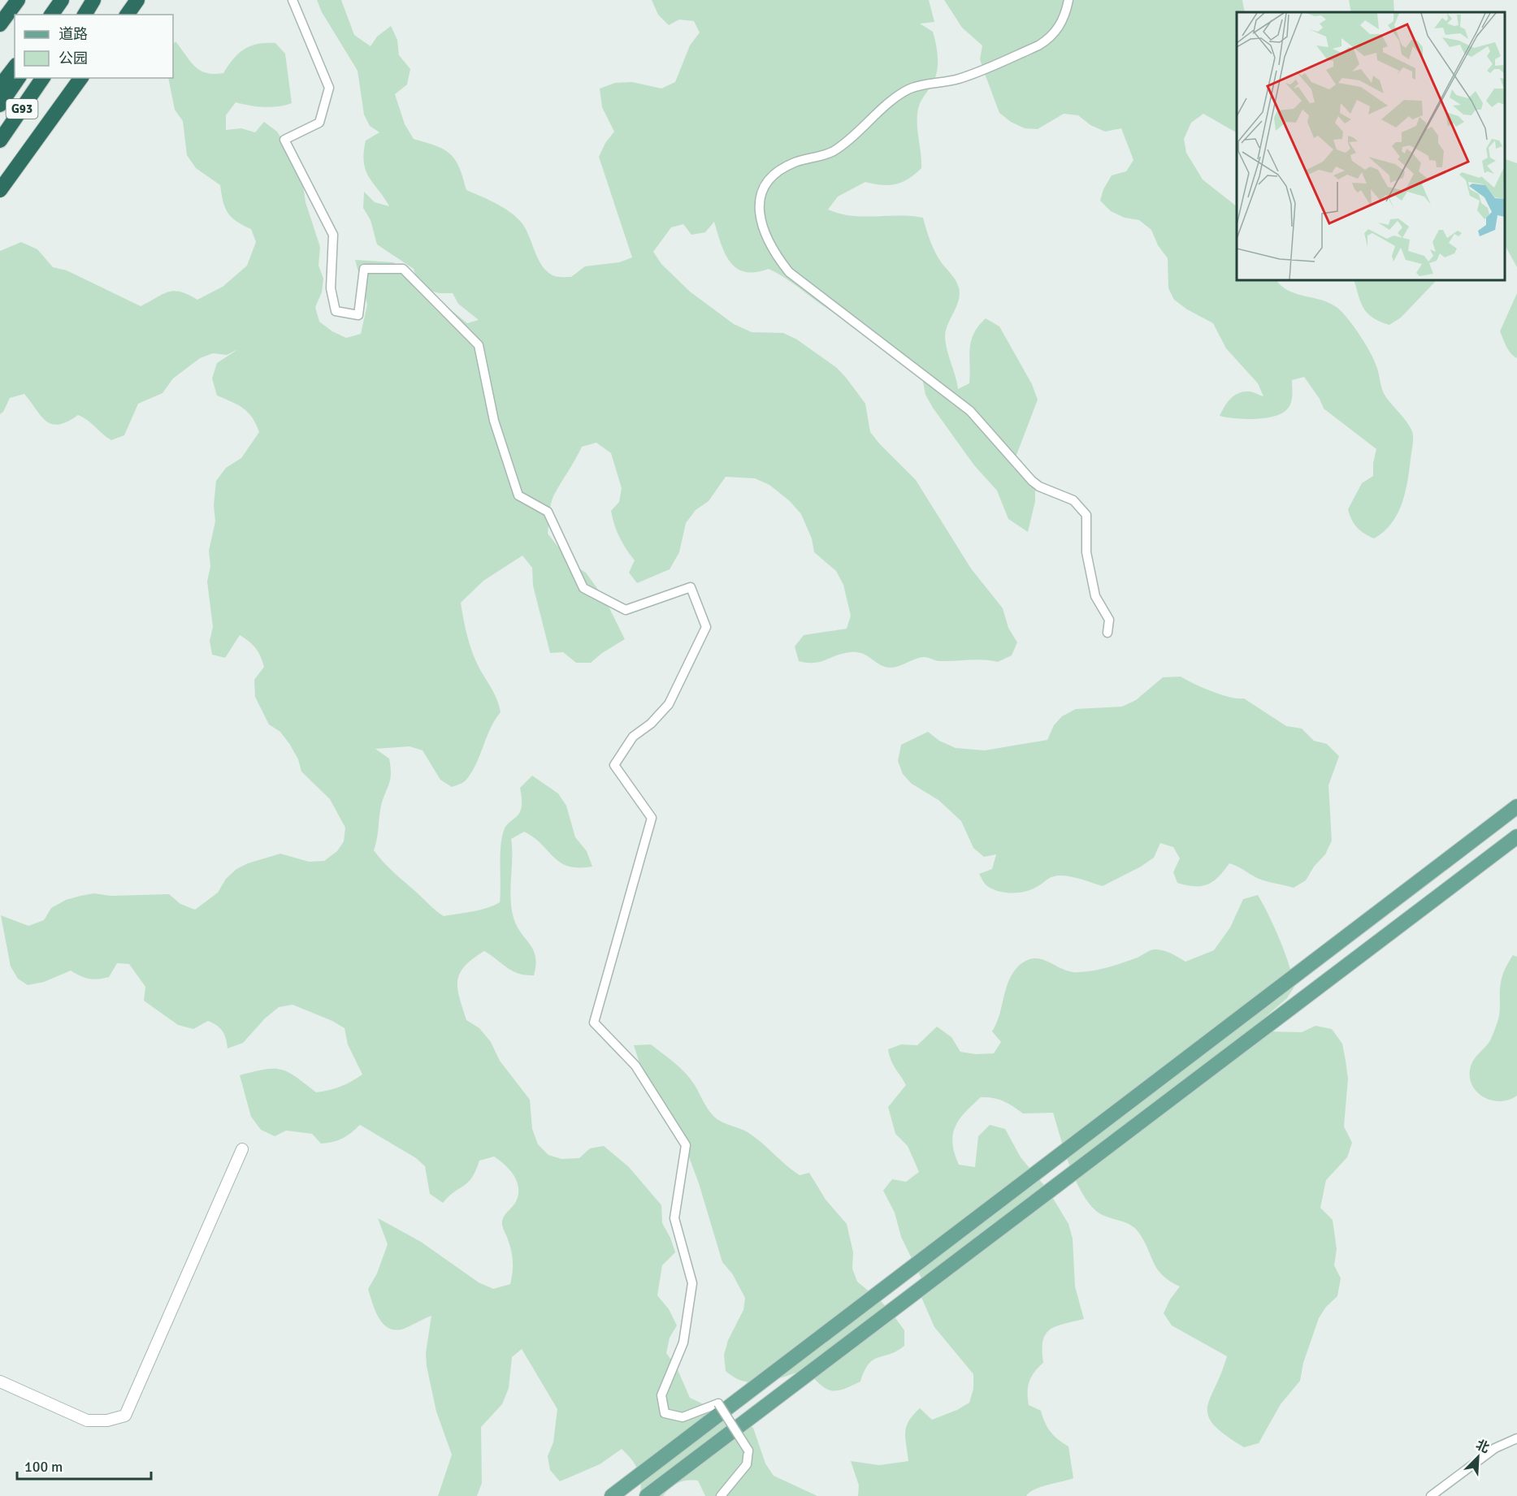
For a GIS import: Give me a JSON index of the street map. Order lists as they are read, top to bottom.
{
  "streets": {
    "highway": ["G93"]
  },
  "legend": ["道路", "公园"],
  "scale_bar": "100 m",
  "north": "top right"
}
